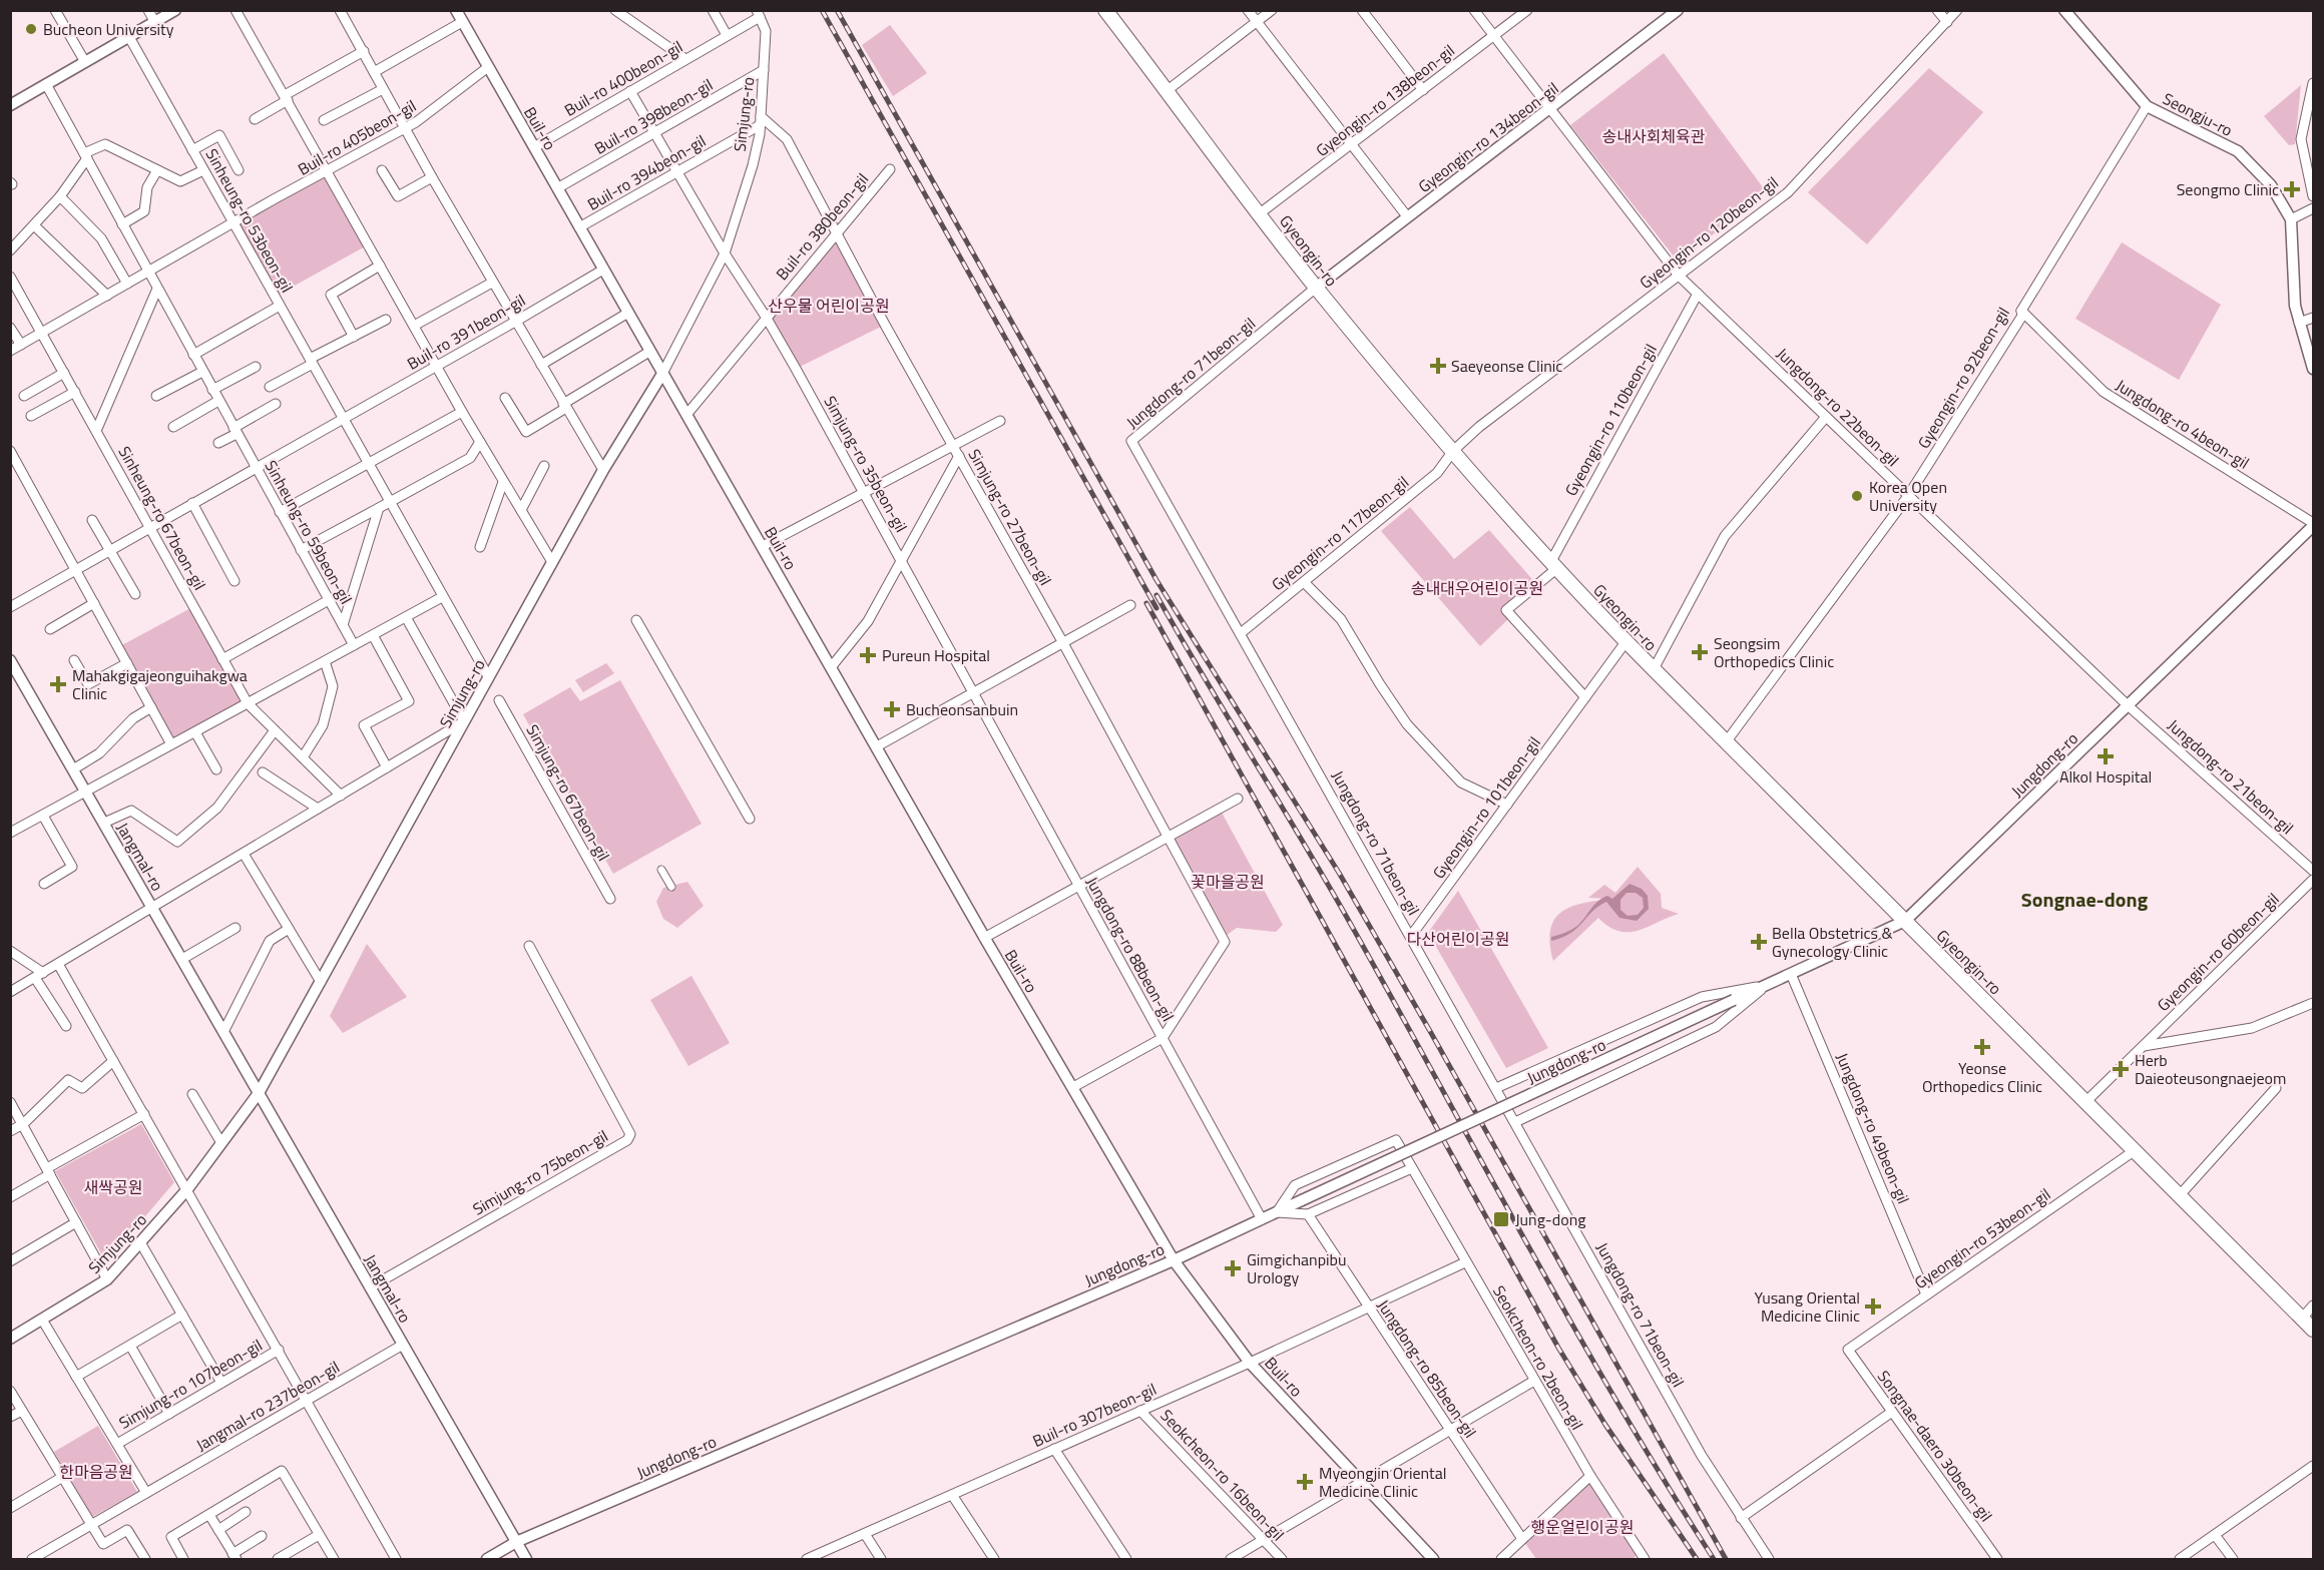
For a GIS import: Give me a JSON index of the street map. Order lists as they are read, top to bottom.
{
  "streets": {
    "main road": ["Gyeongin-ro"],
    "street": [
      "Buil-ro 400beon-gil",
      "Gyeongin-ro 138beon-gil",
      "Simjung-ro",
      "Seongju-ro",
      "Buil-ro 398beon-gil",
      "Buil-ro",
      "Buil-ro 405beon-gil",
      "Gyeongin-ro 134beon-gil",
      "Buil-ro 394beon-gil",
      "Sinheung-ro 53beon-gil",
      "Buil-ro 380beon-gil",
      "Gyeongin-ro 120beon-gil",
      "Buil-ro 391beon-gil",
      "Jungdong-ro 71beon-gil",
      "Gyeongin-ro 92beon-gil",
      "Jungdong-ro 22beon-gil",
      "Gyeongin-ro 110beon-gil",
      "Jungdong-ro 4beon-gil",
      "Simjung-ro 35beon-gil",
      "Simjung-ro 27beon-gil",
      "Sinheung-ro 67beon-gil",
      "Sinheung-ro 59beon-gil",
      "Gyeongin-ro 117beon-gil",
      "Jungdong-ro",
      "Jungdong-ro 21beon-gil",
      "Simjung-ro 67beon-gil",
      "Gyeongin-ro 101beon-gil",
      "Jangmal-ro",
      "Jungdong-ro 88beon-gil",
      "Gyeongin-ro 60beon-gil",
      "Jungdong-ro 49beon-gil",
      "Simjung-ro 75beon-gil",
      "Gyeongin-ro 53beon-gil",
      "Seokcheon-ro 2beon-gil",
      "Jungdong-ro 85beon-gil",
      "Simjung-ro 107beon-gil",
      "Jangmal-ro 237beon-gil",
      "Buil-ro 307beon-gil",
      "Songnae-daero 30beon-gil",
      "Seokcheon-ro 16beon-gil"
    ]
  },
  "crossings": [
    ["Buil-ro 400beon-gil", "Simjung-ro"],
    ["Buil-ro 400beon-gil", "Buil-ro"],
    ["Gyeongin-ro 138beon-gil", "Gyeongin-ro"],
    ["Gyeongin-ro 138beon-gil", "Jungdong-ro 22beon-gil"],
    ["Simjung-ro", "Buil-ro 398beon-gil"],
    ["Simjung-ro", "Buil-ro"],
    ["Simjung-ro", "Buil-ro 394beon-gil"],
    ["Simjung-ro", "Sinheung-ro 53beon-gil"],
    ["Simjung-ro", "Simjung-ro 35beon-gil"],
    ["Simjung-ro", "Simjung-ro 27beon-gil"],
    ["Simjung-ro", "Jangmal-ro"],
    ["Simjung-ro", "Simjung-ro 107beon-gil"],
    ["Seongju-ro", "Gyeongin-ro 92beon-gil"],
    ["Buil-ro 398beon-gil", "Buil-ro"],
    ["Buil-ro", "Buil-ro 405beon-gil"],
    ["Buil-ro", "Buil-ro 394beon-gil"],
    ["Buil-ro", "Buil-ro 380beon-gil"],
    ["Buil-ro", "Buil-ro 391beon-gil"],
    ["Buil-ro", "Jungdong-ro"],
    ["Buil-ro", "Buil-ro 307beon-gil"],
    ["Buil-ro 405beon-gil", "Sinheung-ro 53beon-gil"],
    ["Buil-ro 405beon-gil", "Sinheung-ro 67beon-gil"],
    ["Buil-ro 405beon-gil", "Sinheung-ro 59beon-gil"],
    ["Gyeongin-ro 134beon-gil", "Gyeongin-ro"],
    ["Gyeongin-ro 134beon-gil", "Jungdong-ro 71beon-gil"],
    ["Gyeongin-ro 134beon-gil", "Jungdong-ro 22beon-gil"],
    ["Buil-ro 394beon-gil", "Simjung-ro 27beon-gil"],
    ["Sinheung-ro 53beon-gil", "Buil-ro 391beon-gil"],
    ["Sinheung-ro 53beon-gil", "Sinheung-ro 59beon-gil"],
    ["Buil-ro 380beon-gil", "Simjung-ro 35beon-gil"],
    ["Buil-ro 380beon-gil", "Simjung-ro 27beon-gil"],
    ["Gyeongin-ro 120beon-gil", "Gyeongin-ro"],
    ["Gyeongin-ro 120beon-gil", "Jungdong-ro 22beon-gil"],
    ["Gyeongin-ro 120beon-gil", "Gyeongin-ro 117beon-gil"],
    ["Gyeongin-ro", "Jungdong-ro 71beon-gil"],
    ["Gyeongin-ro", "Gyeongin-ro 92beon-gil"],
    ["Gyeongin-ro", "Gyeongin-ro 110beon-gil"],
    ["Gyeongin-ro", "Gyeongin-ro 117beon-gil"],
    ["Gyeongin-ro", "Jungdong-ro"],
    ["Gyeongin-ro", "Gyeongin-ro 101beon-gil"],
    ["Gyeongin-ro", "Gyeongin-ro 60beon-gil"],
    ["Gyeongin-ro", "Gyeongin-ro 53beon-gil"],
    ["Buil-ro 391beon-gil", "Sinheung-ro 67beon-gil"],
    ["Buil-ro 391beon-gil", "Sinheung-ro 59beon-gil"],
    ["Jungdong-ro 71beon-gil", "Gyeongin-ro 117beon-gil"],
    ["Jungdong-ro 71beon-gil", "Jungdong-ro"],
    ["Jungdong-ro 71beon-gil", "Gyeongin-ro 101beon-gil"],
    ["Gyeongin-ro 92beon-gil", "Jungdong-ro 22beon-gil"],
    ["Gyeongin-ro 92beon-gil", "Jungdong-ro 4beon-gil"],
    ["Jungdong-ro 22beon-gil", "Gyeongin-ro 110beon-gil"],
    ["Jungdong-ro 22beon-gil", "Jungdong-ro"],
    ["Jungdong-ro 22beon-gil", "Jungdong-ro 21beon-gil"],
    ["Jungdong-ro 4beon-gil", "Jungdong-ro"],
    ["Simjung-ro 35beon-gil", "Jungdong-ro 88beon-gil"],
    ["Simjung-ro 27beon-gil", "Jungdong-ro 88beon-gil"],
    ["Jungdong-ro", "Jungdong-ro 21beon-gil"],
    ["Jungdong-ro", "Jangmal-ro"],
    ["Jungdong-ro", "Jungdong-ro 88beon-gil"],
    ["Jungdong-ro", "Jungdong-ro 49beon-gil"],
    ["Jungdong-ro", "Seokcheon-ro 2beon-gil"],
    ["Jangmal-ro", "Simjung-ro 75beon-gil"],
    ["Jangmal-ro", "Jangmal-ro 237beon-gil"],
    ["Jungdong-ro 49beon-gil", "Gyeongin-ro 53beon-gil"],
    ["Gyeongin-ro 53beon-gil", "Songnae-daero 30beon-gil"],
    ["Seokcheon-ro 2beon-gil", "Buil-ro 307beon-gil"],
    ["Jungdong-ro 85beon-gil", "Buil-ro 307beon-gil"],
    ["Simjung-ro 107beon-gil", "Jangmal-ro 237beon-gil"],
    ["Buil-ro 307beon-gil", "Seokcheon-ro 16beon-gil"]
  ],
  "districts": ["Songnae-dong"],
  "parks": [
    "송내사회체육관",
    "산우물 어린이공원",
    "송내대우어린이공원",
    "꽃마을공원",
    "다산어린이공원",
    "새싹공원",
    "한마음공원",
    "행운얼린이공원"
  ],
  "places": {
    "other": ["Bucheon University", "Korea Open University"],
    "health": [
      "Seongmo Clinic",
      "Saeyeonse Clinic",
      "Seongsim Orthopedics Clinic",
      "Pureun Hospital",
      "Mahakgigajeonguihakgwa Clinic",
      "Bucheonsanbuin",
      "Alkol Hospital",
      "Bella Obstetrics & Gynecology Clinic",
      "Yeonse Orthopedics Clinic",
      "Herb Daieoteusongnaejeom",
      "Gimgichanpibu Urology",
      "Yusang Oriental Medicine Clinic",
      "Myeongjin Oriental Medicine Clinic"
    ],
    "transit": ["Jung-dong"]
  }
}
